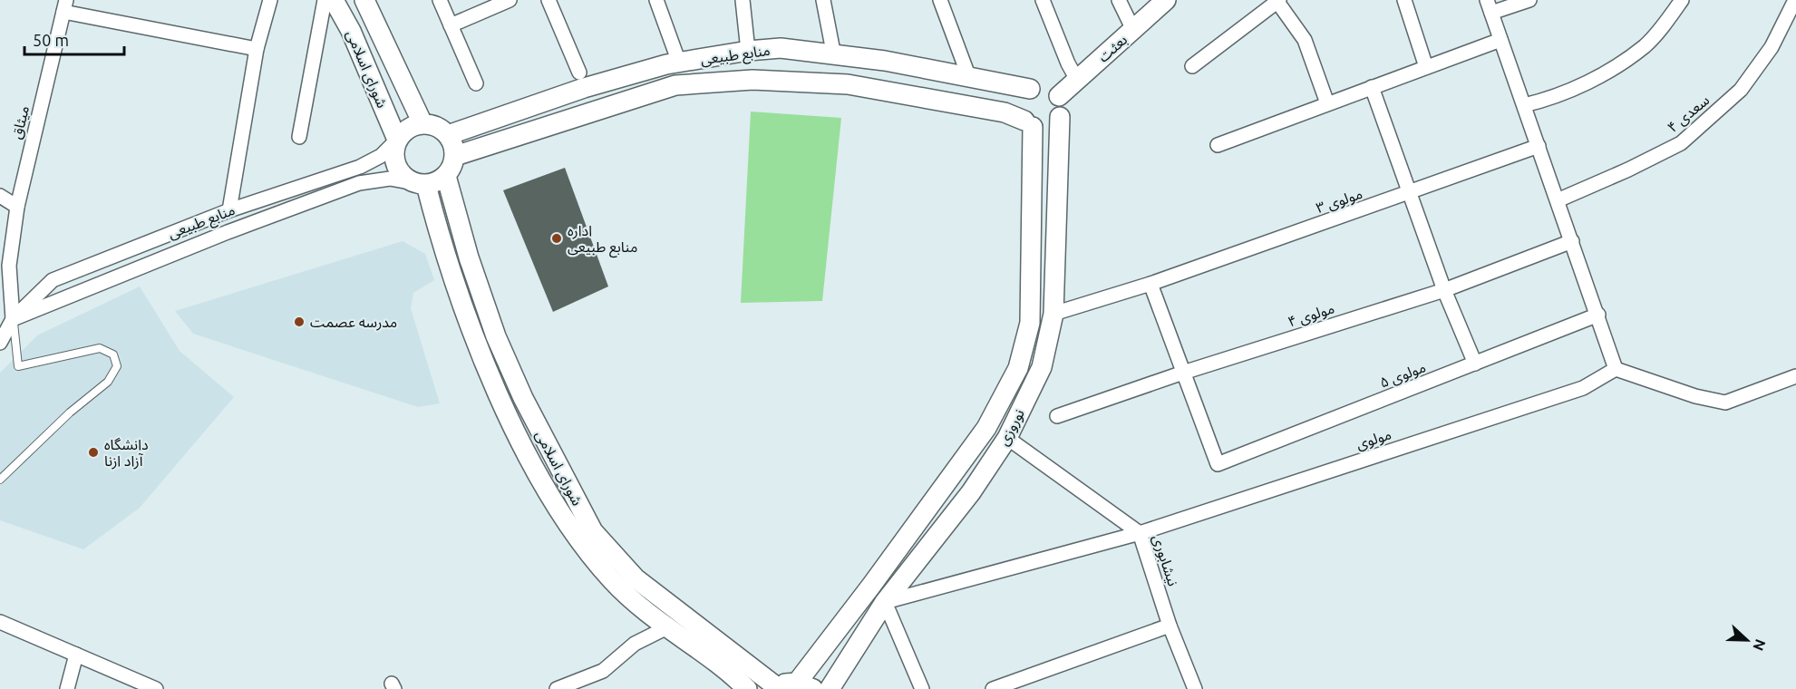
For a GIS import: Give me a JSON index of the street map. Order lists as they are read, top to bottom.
{
  "streets": {
    "street": [
      "بعثت",
      "منابع طبیعی",
      "شورای اسلامی",
      "سعدی ۴",
      "میثاق",
      "مولوی ۳",
      "مولوی ۴",
      "مولوی ۵",
      "نوروزی",
      "مولوی",
      "نیشابوری"
    ]
  },
  "crossings": [
    ["بعثت", "منابع طبیعی"],
    ["بعثت", "نوروزی"],
    ["منابع طبیعی", "شورای اسلامی"],
    ["منابع طبیعی", "میثاق"],
    ["منابع طبیعی", "نوروزی"],
    ["مولوی ۳", "نوروزی"],
    ["مولوی ۴", "مولوی ۵"],
    ["نوروزی", "مولوی"],
    ["نوروزی", "نیشابوری"],
    ["مولوی", "نیشابوری"]
  ],
  "places": ["اداره منابع طبیعی", "مدرسه عصمت", "دانشگاه آزاد ازنا"],
  "scale_bar": "50 m",
  "north": "right"
}
